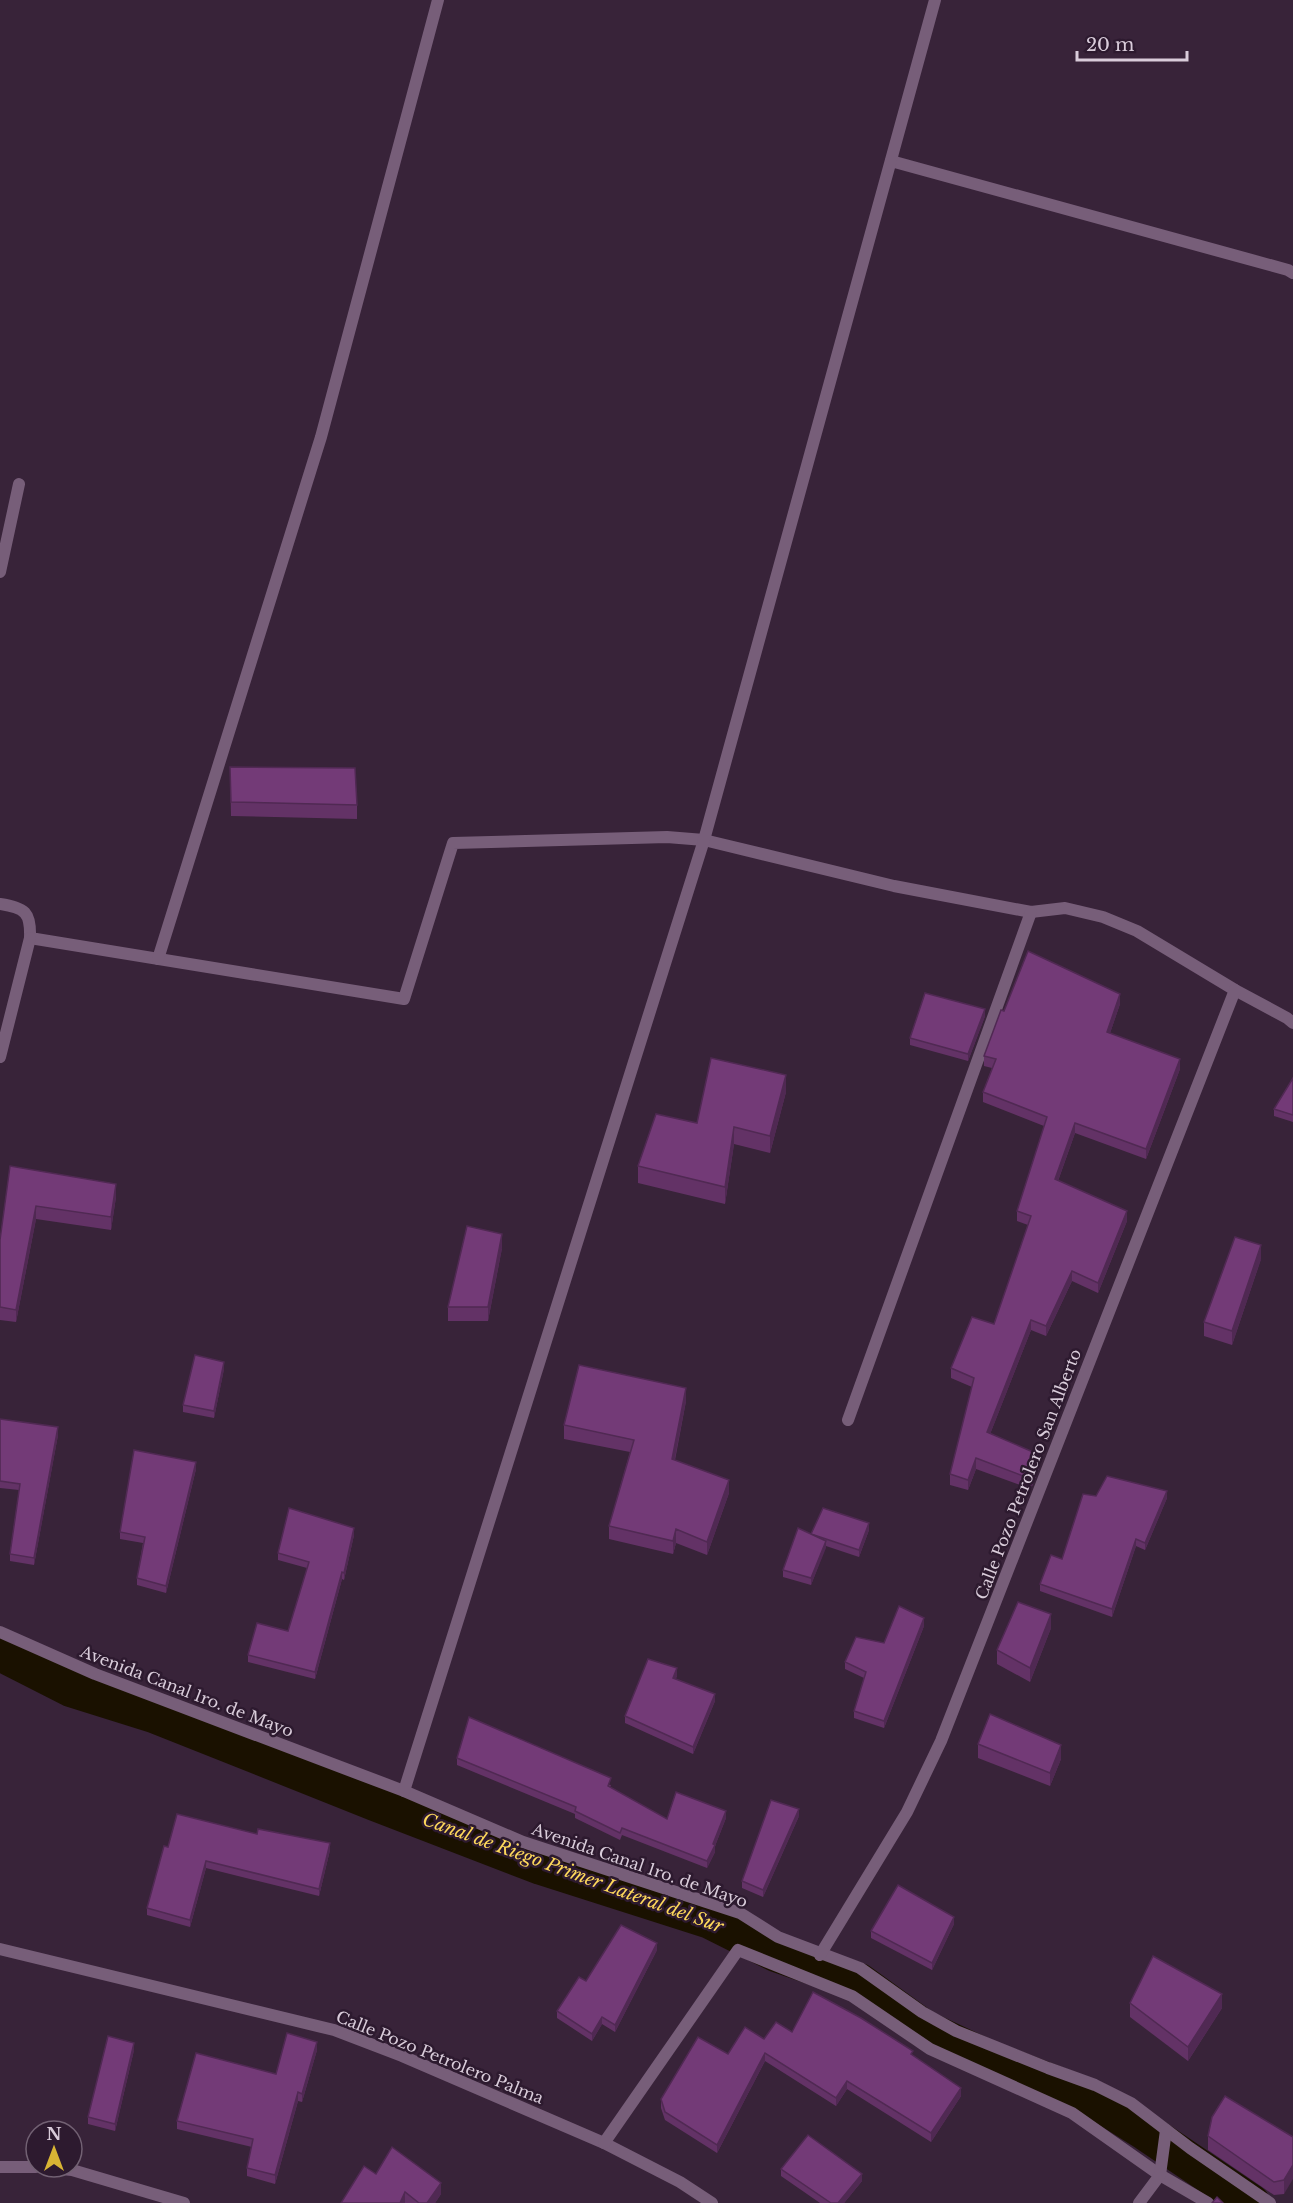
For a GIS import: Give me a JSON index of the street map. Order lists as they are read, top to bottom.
{
  "streets": {
    "street": ["Calle Pozo Petrolero San Alberto", "Avenida Canal 1ro. de Mayo", "Calle Pozo Petrolero Palma"]
  },
  "crossings": [
    ["Calle Pozo Petrolero San Alberto", "Avenida Canal 1ro. de Mayo"]
  ],
  "water": ["Canal de Riego Primer Lateral del Sur"],
  "scale_bar": "20 m",
  "north": "top"
}
